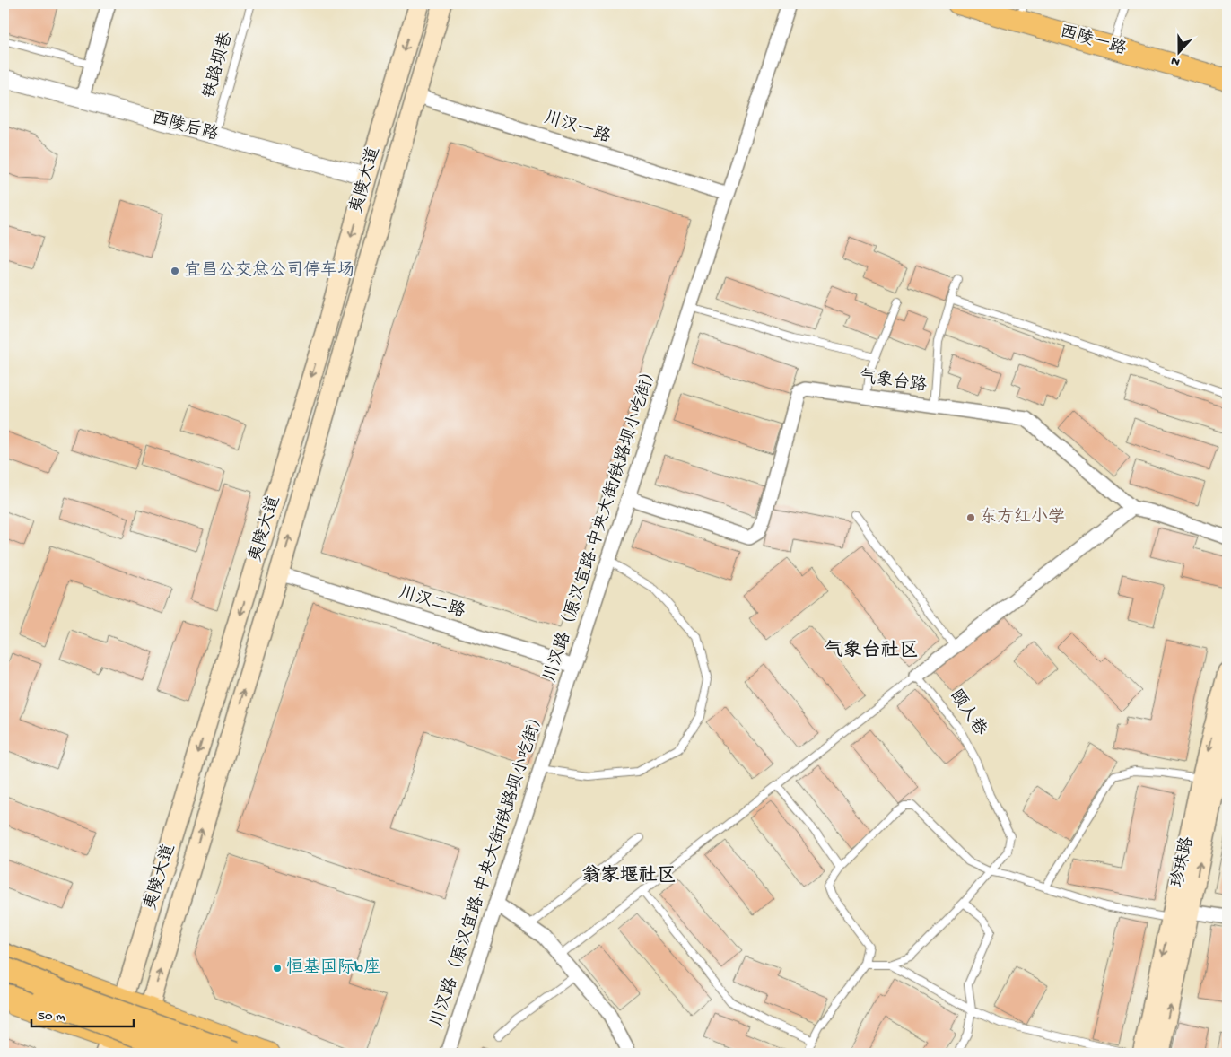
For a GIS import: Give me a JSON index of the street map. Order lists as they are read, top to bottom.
{
  "streets": {
    "main road": ["西陵一路", "夷陵大道", "珍珠路"],
    "street": [
      "西陵后路",
      "川汉一路",
      "气象台路",
      "川汉路（原汉宜路·中央大街/铁路坝小吃街）",
      "川汉二路"
    ],
    "lane": ["铁路坝巷", "颐人巷"]
  },
  "crossings": [
    ["铁路坝巷", "西陵后路"],
    ["西陵后路", "夷陵大道"],
    ["川汉一路", "夷陵大道"],
    ["川汉一路", "川汉路（原汉宜路·中央大街/铁路坝小吃街）"],
    ["夷陵大道", "川汉二路"],
    ["气象台路", "川汉路（原汉宜路·中央大街/铁路坝小吃街）"],
    ["川汉路（原汉宜路·中央大街/铁路坝小吃街）", "川汉二路"]
  ],
  "districts": ["气象台社区", "翁家堰社区"],
  "places": ["宜昌公交总公司停车场", "东方红小学", "恒基国际b座"],
  "scale_bar": "50 m",
  "north": "bottom"
}
